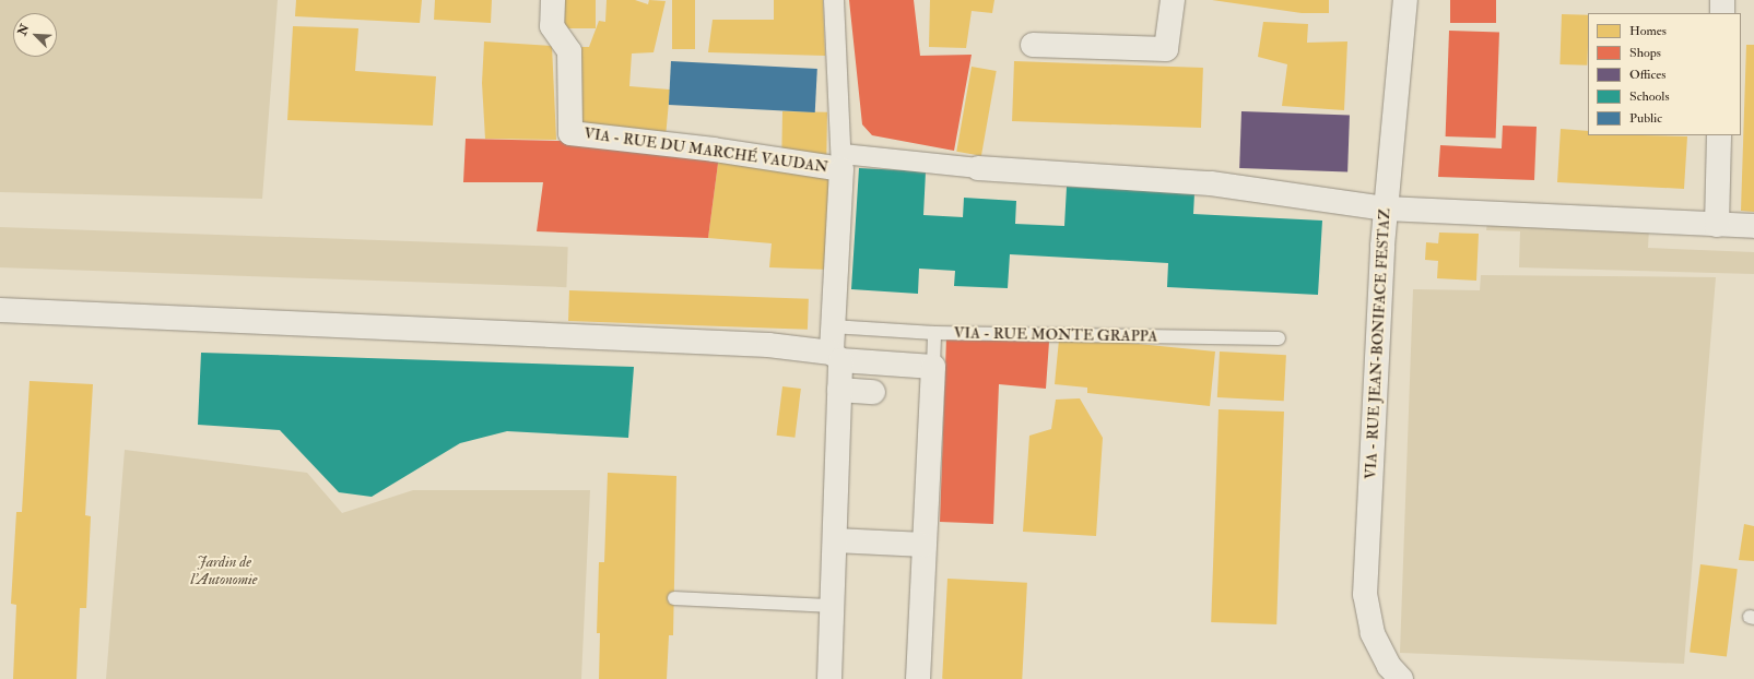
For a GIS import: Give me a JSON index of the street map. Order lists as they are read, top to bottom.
{
  "streets": {
    "street": ["VIA - RUE DU MARCHÉ VAUDAN", "VIA - RUE JEAN-BONIFACE FESTAZ"],
    "lane": ["VIA - RUE MONTE GRAPPA"]
  },
  "parks": ["Jardin de l'Autonomie"],
  "legend": [
    "Homes",
    "Shops",
    "Offices",
    "Schools",
    "Public"
  ],
  "north": "top left"
}
